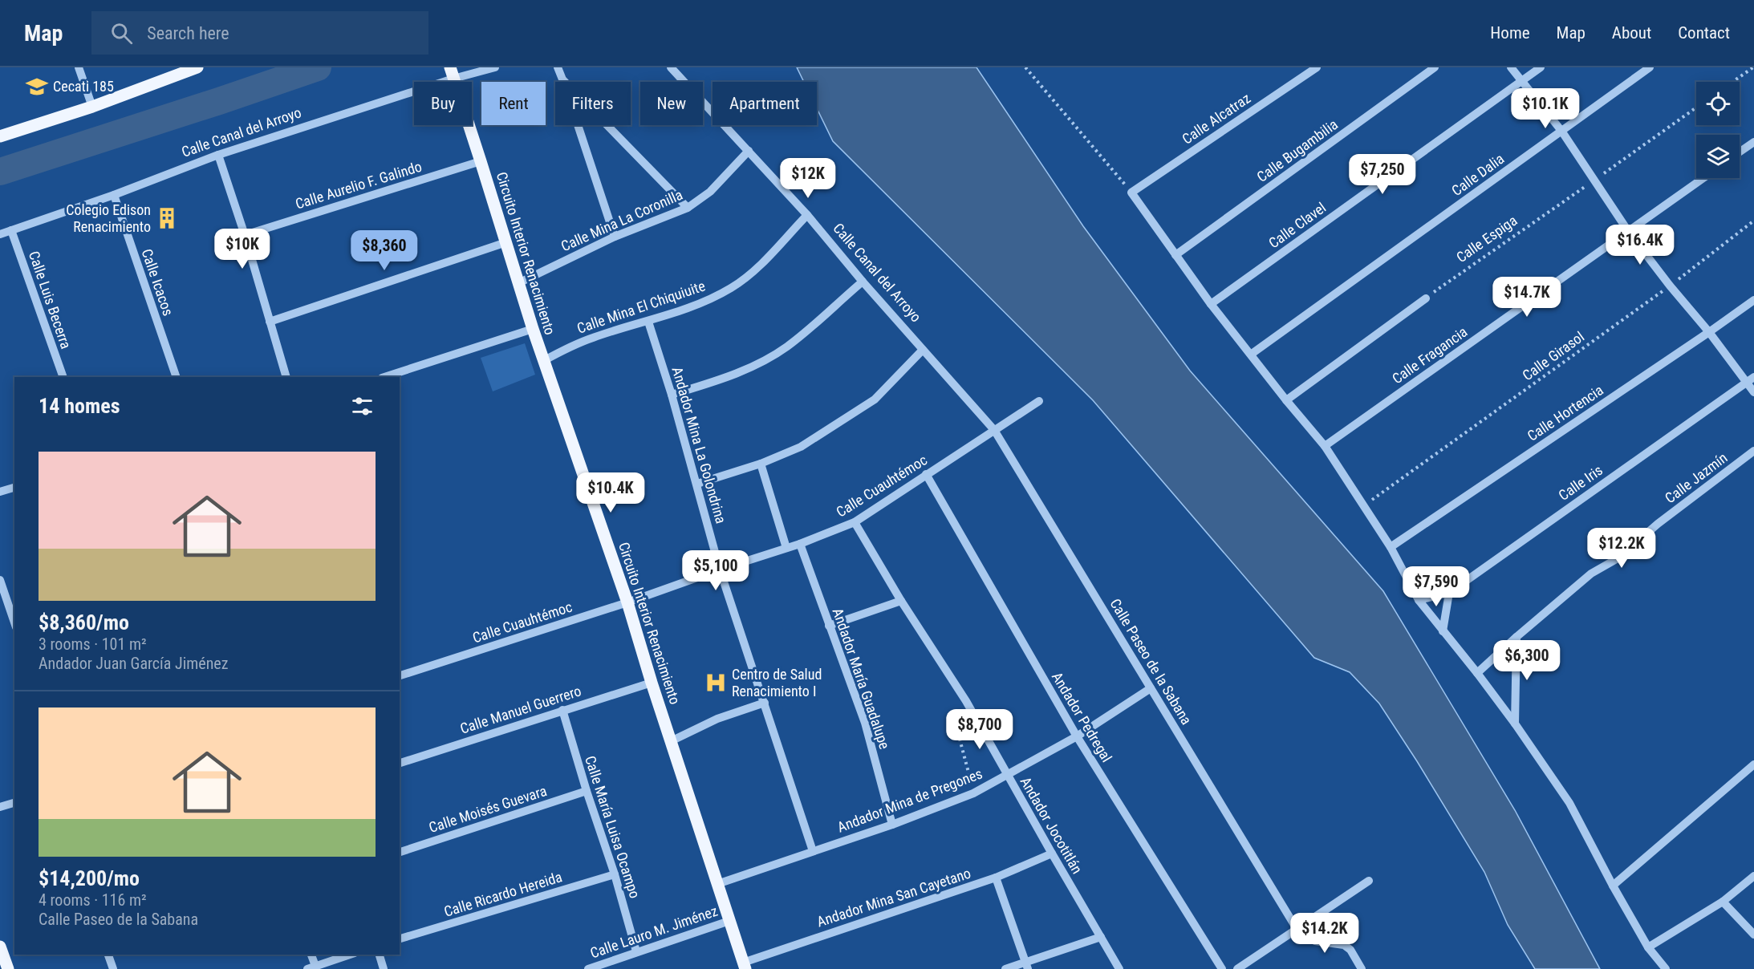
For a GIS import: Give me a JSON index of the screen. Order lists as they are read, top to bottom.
{
  "streets": {
    "main road": ["Circuito Interior Renacimiento"],
    "street": [
      "Calle Alcatraz",
      "Calle Canal del Arroyo",
      "Calle Bugambilia",
      "Calle Dalia",
      "Calle Aurelio F. Galindo",
      "Calle Mina La Coronilla",
      "Calle Clavel",
      "Calle Icacos",
      "Calle Luis Becerra",
      "Calle Mina El Chiquiuite",
      "Calle Fragancia",
      "Calle Hortencia",
      "Andador Mina La Golondrina",
      "Calle Jazmín",
      "Calle Iris",
      "Calle Cuauhtémoc",
      "Calle Paseo de la Sabana",
      "Andador María Guadalupe",
      "Calle Manuel Guerrero",
      "Andador Pedregal",
      "Andador Mina de Pregones",
      "Calle Moisés Guevara",
      "Andador Jocotitlán",
      "Calle María Luisa Ocampo",
      "Calle Ricardo Hereida",
      "Andador Mina San Cayetano",
      "Calle Lauro M. Jiménez"
    ],
    "path": ["Calle Espiga", "Calle Girasol"]
  },
  "crossings": [
    ["Calle Canal del Arroyo", "Calle Mina La Coronilla"],
    ["Calle Canal del Arroyo", "Circuito Interior Renacimiento"],
    ["Calle Canal del Arroyo", "Calle Icacos"],
    ["Calle Canal del Arroyo", "Calle Luis Becerra"],
    ["Calle Canal del Arroyo", "Calle Mina El Chiquiuite"],
    ["Calle Canal del Arroyo", "Calle Paseo de la Sabana"],
    ["Calle Aurelio F. Galindo", "Circuito Interior Renacimiento"],
    ["Calle Mina La Coronilla", "Circuito Interior Renacimiento"],
    ["Circuito Interior Renacimiento", "Calle Mina El Chiquiuite"],
    ["Circuito Interior Renacimiento", "Calle Cuauhtémoc"],
    ["Circuito Interior Renacimiento", "Calle Manuel Guerrero"],
    ["Circuito Interior Renacimiento", "Andador Mina de Pregones"],
    ["Circuito Interior Renacimiento", "Andador Mina San Cayetano"],
    ["Circuito Interior Renacimiento", "Calle Lauro M. Jiménez"],
    ["Calle Mina El Chiquiuite", "Andador Mina La Golondrina"],
    ["Andador Mina La Golondrina", "Calle Cuauhtémoc"],
    ["Andador Mina La Golondrina", "Andador Mina de Pregones"],
    ["Calle Cuauhtémoc", "Calle Paseo de la Sabana"],
    ["Calle Cuauhtémoc", "Andador María Guadalupe"],
    ["Calle Cuauhtémoc", "Andador Pedregal"],
    ["Calle Cuauhtémoc", "Andador Jocotitlán"],
    ["Calle Paseo de la Sabana", "Andador Mina de Pregones"],
    ["Andador María Guadalupe", "Andador Mina de Pregones"],
    ["Calle Manuel Guerrero", "Calle María Luisa Ocampo"],
    ["Andador Pedregal", "Andador Mina de Pregones"],
    ["Andador Mina de Pregones", "Andador Jocotitlán"],
    ["Calle Moisés Guevara", "Calle María Luisa Ocampo"],
    ["Andador Jocotitlán", "Andador Mina San Cayetano"],
    ["Calle María Luisa Ocampo", "Calle Ricardo Hereida"],
    ["Calle María Luisa Ocampo", "Calle Lauro M. Jiménez"]
  ],
  "places": {
    "school or university": ["Cecati 185"],
    "building": ["Colegio Edison Renacimiento"],
    "hospital": ["Centro de Salud Renacimiento I"]
  },
  "page": {
    "header": "Map",
    "search": "Search here",
    "nav": [
      "Home",
      "Map",
      "About",
      "Contact"
    ],
    "chip": [
      "Buy",
      "Rent",
      "Filters",
      "New",
      "Apartment"
    ],
    "price": [
      "$10.1K",
      "$7,250",
      "$12K",
      "$16.4K",
      "$10K",
      "$8,360",
      "$14.7K",
      "$10.4K",
      "$12.2K",
      "$5,100",
      "$7,590",
      "$6,300",
      "$8,700",
      "$14.2K"
    ],
    "heading": "14 homes",
    "list": [
      {
        "name": "$8,360/mo",
        "note": "3 rooms · 101 m² · Andador Juan García Jiménez"
      },
      {
        "name": "$14,200/mo",
        "note": "4 rooms · 116 m² · Calle Paseo de la Sabana"
      }
    ]
  }
}
